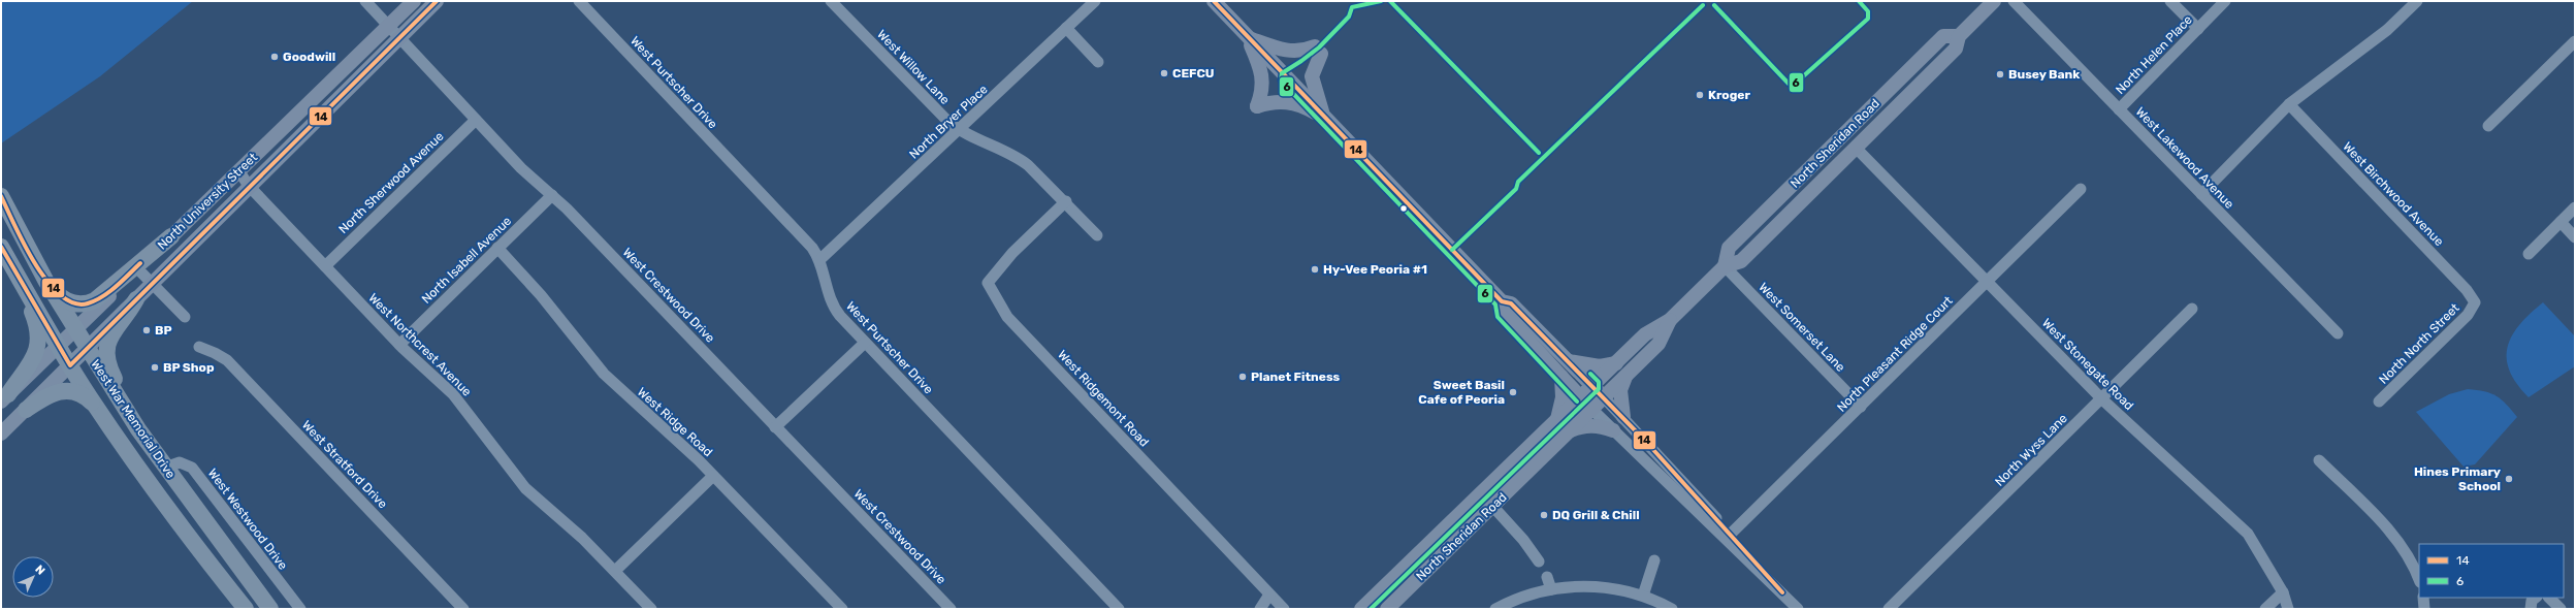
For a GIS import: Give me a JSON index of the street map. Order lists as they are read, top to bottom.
{
  "streets": {
    "highway": ["West War Memorial Drive"],
    "main road": ["North Sheridan Road", "North University Street"],
    "street": [
      "North Helen Place",
      "West Willow Lane",
      "West Purtscher Drive",
      "North Bryer Place",
      "West Lakewood Avenue",
      "North Sherwood Avenue",
      "West Birchwood Avenue",
      "North Isabell Avenue",
      "West Crestwood Drive",
      "West Somerset Lane",
      "North North Street",
      "West Northcrest Avenue",
      "North Pleasant Ridge Court",
      "West Stonegate Road",
      "West Ridgemont Road",
      "West Ridge Road",
      "North Wyss Lane",
      "West Stratford Drive",
      "West Westwood Drive"
    ]
  },
  "crossings": [
    ["North Helen Place", "West Lakewood Avenue"],
    ["West Willow Lane", "North Bryer Place"],
    ["West Willow Lane", "West Ridgemont Road"],
    ["West Purtscher Drive", "North Bryer Place"],
    ["North Sheridan Road", "West Somerset Lane"],
    ["North Sheridan Road", "West Stonegate Road"],
    ["North Sherwood Avenue", "West Crestwood Drive"],
    ["North Sherwood Avenue", "West Northcrest Avenue"],
    ["West Birchwood Avenue", "North North Street"],
    ["North University Street", "West Crestwood Drive"],
    ["North University Street", "West Northcrest Avenue"],
    ["North University Street", "West War Memorial Drive"],
    ["North Isabell Avenue", "West Crestwood Drive"],
    ["North Isabell Avenue", "West Northcrest Avenue"],
    ["North Isabell Avenue", "West Ridge Road"],
    ["West Somerset Lane", "North Pleasant Ridge Court"],
    ["North Pleasant Ridge Court", "West Stonegate Road"],
    ["West Stonegate Road", "North Wyss Lane"],
    ["West War Memorial Drive", "West Westwood Drive"]
  ],
  "places": [
    "Goodwill",
    "CEFCU",
    "Busey Bank",
    "Kroger",
    "Hy-Vee Peoria #1",
    "BP",
    "BP Shop",
    "Planet Fitness",
    "Sweet Basil Cafe of Peoria",
    "Hines Primary School",
    "DQ Grill & Chill"
  ],
  "lines": ["transit line 14", "transit line 6"],
  "legend": ["14", "6"],
  "north": "top right"
}
